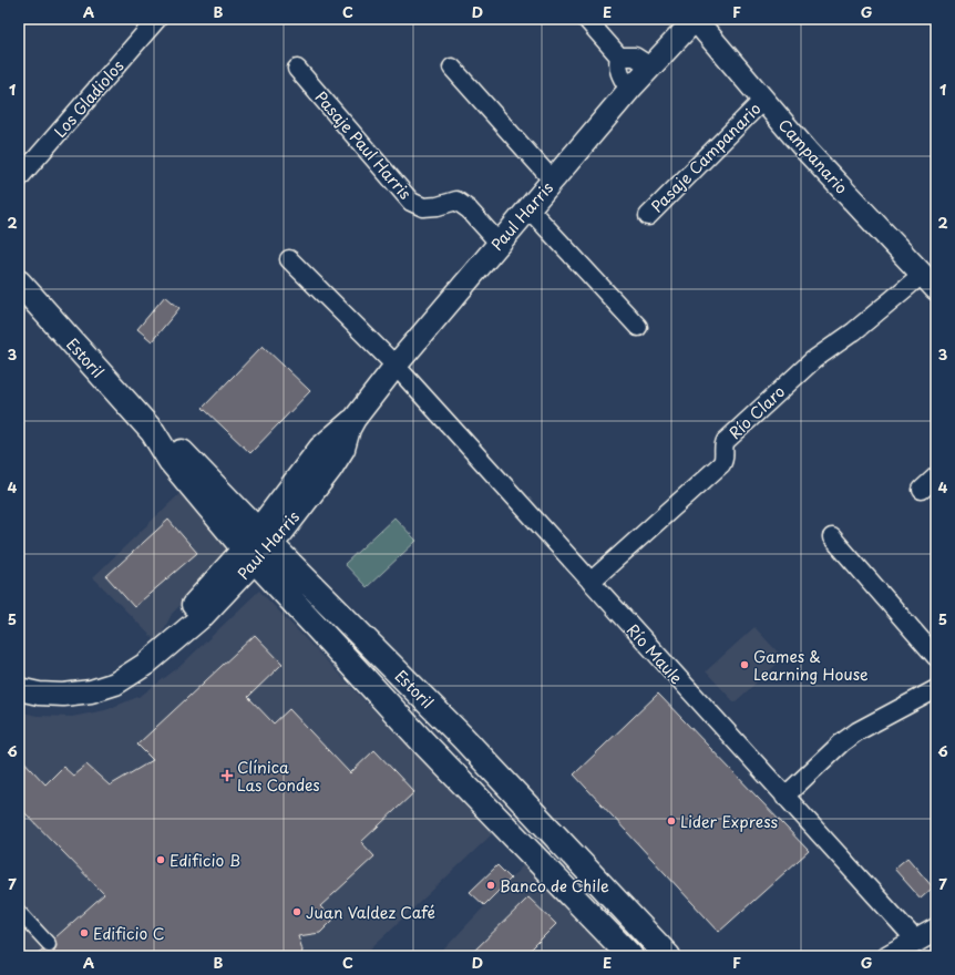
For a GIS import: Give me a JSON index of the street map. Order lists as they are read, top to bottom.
{
  "streets": {
    "main road": ["Estoril"],
    "street": [
      "Los Gladiolos",
      "Pasaje Paul Harris",
      "Campanario",
      "Pasaje Campanario",
      "Paul Harris",
      "Río Claro",
      "Río Maule"
    ]
  },
  "crossings": [
    ["Pasaje Paul Harris", "Paul Harris"],
    ["Campanario", "Pasaje Campanario"],
    ["Campanario", "Paul Harris"],
    ["Campanario", "Río Claro"],
    ["Paul Harris", "Estoril"],
    ["Paul Harris", "Río Maule"],
    ["Río Claro", "Río Maule"]
  ],
  "places": {
    "other": [
      "Games & Learning House",
      "Lider Express",
      "Edificio B",
      "Banco de Chile",
      "Juan Valdez Café",
      "Edificio C"
    ],
    "health": ["Clínica Las Condes"]
  },
  "grid": {
    "columns": [
      "A",
      "B",
      "C",
      "D",
      "E",
      "F",
      "G"
    ],
    "rows": [
      "1",
      "2",
      "3",
      "4",
      "5",
      "6",
      "7"
    ]
  }
}
